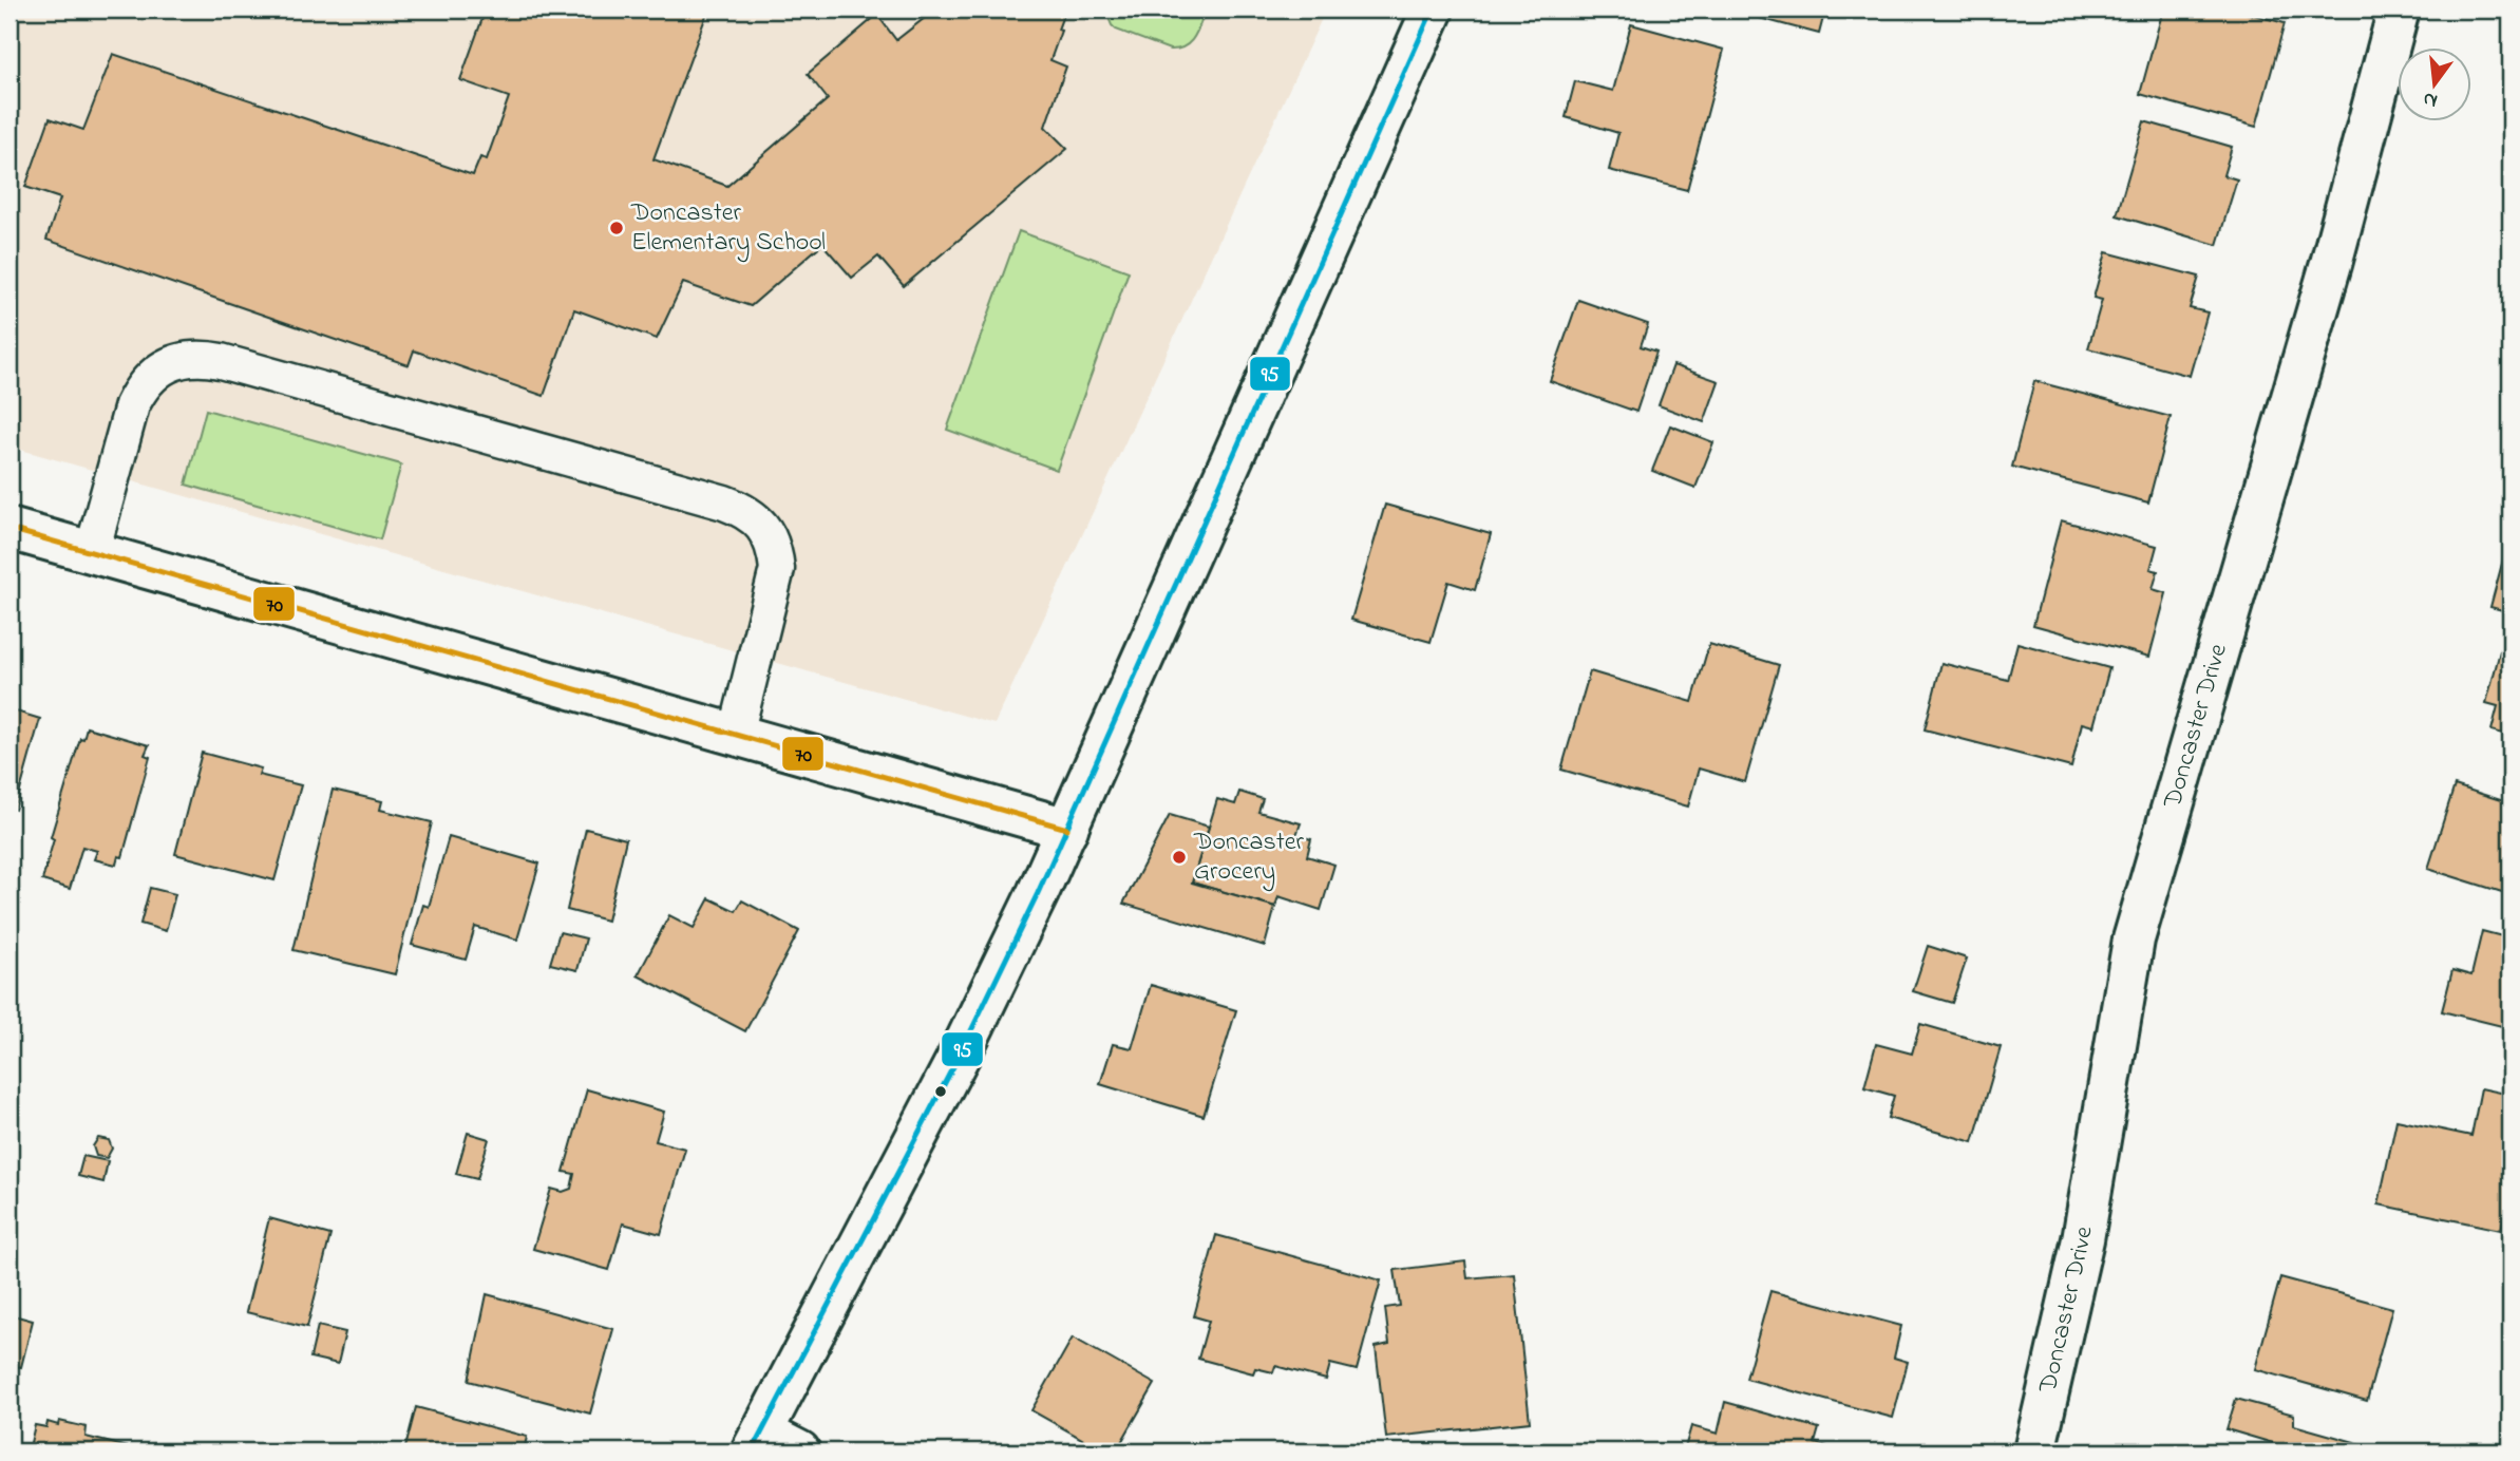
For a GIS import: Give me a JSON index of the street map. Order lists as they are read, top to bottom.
{
  "streets": {
    "street": ["Doncaster Drive"]
  },
  "places": ["Doncaster Elementary School", "Doncaster Grocery"],
  "lines": ["transit line 95", "transit line 70"],
  "north": "bottom"
}
